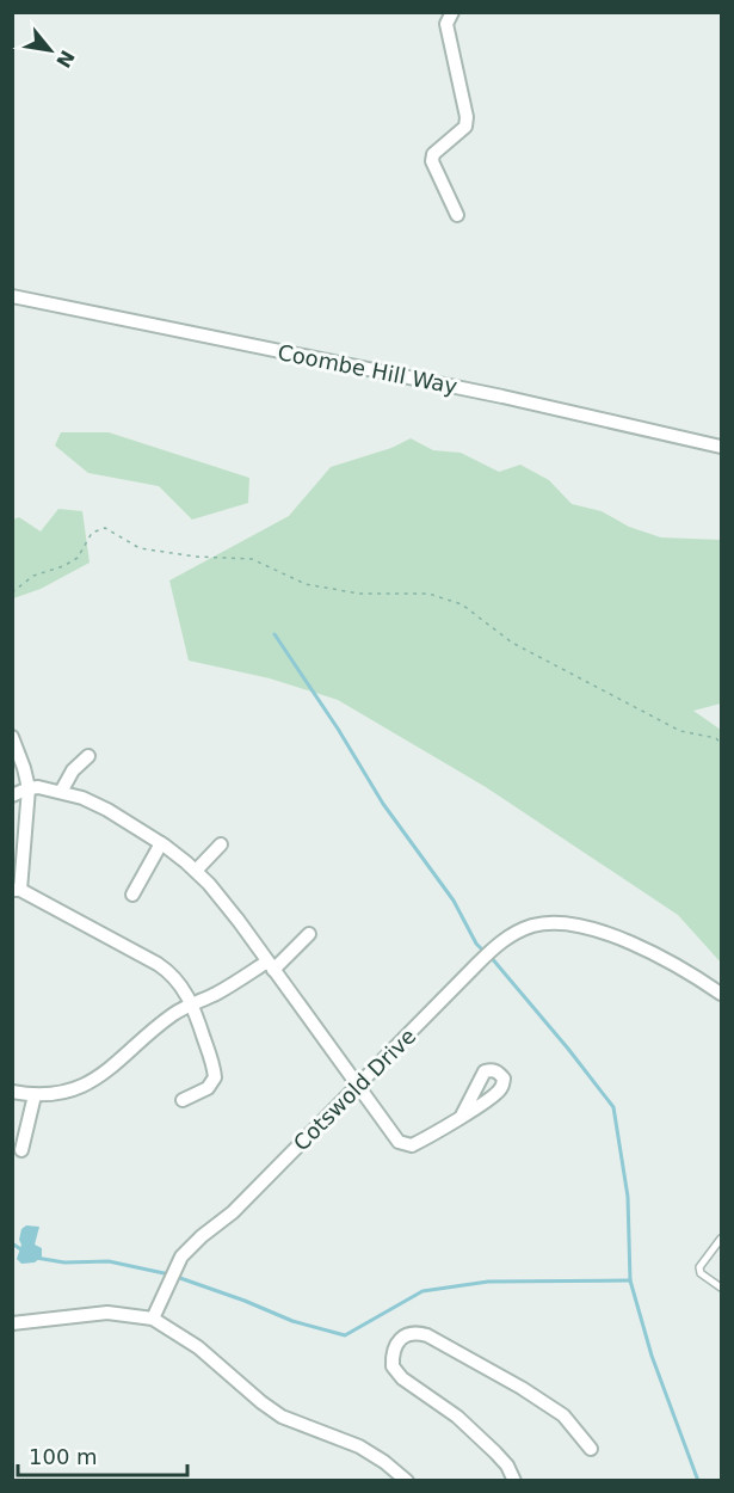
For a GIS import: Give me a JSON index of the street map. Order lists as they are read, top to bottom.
{
  "streets": {
    "street": ["Coombe Hill Way", "Cotswold Drive"]
  },
  "scale_bar": "100 m",
  "north": "bottom right"
}
